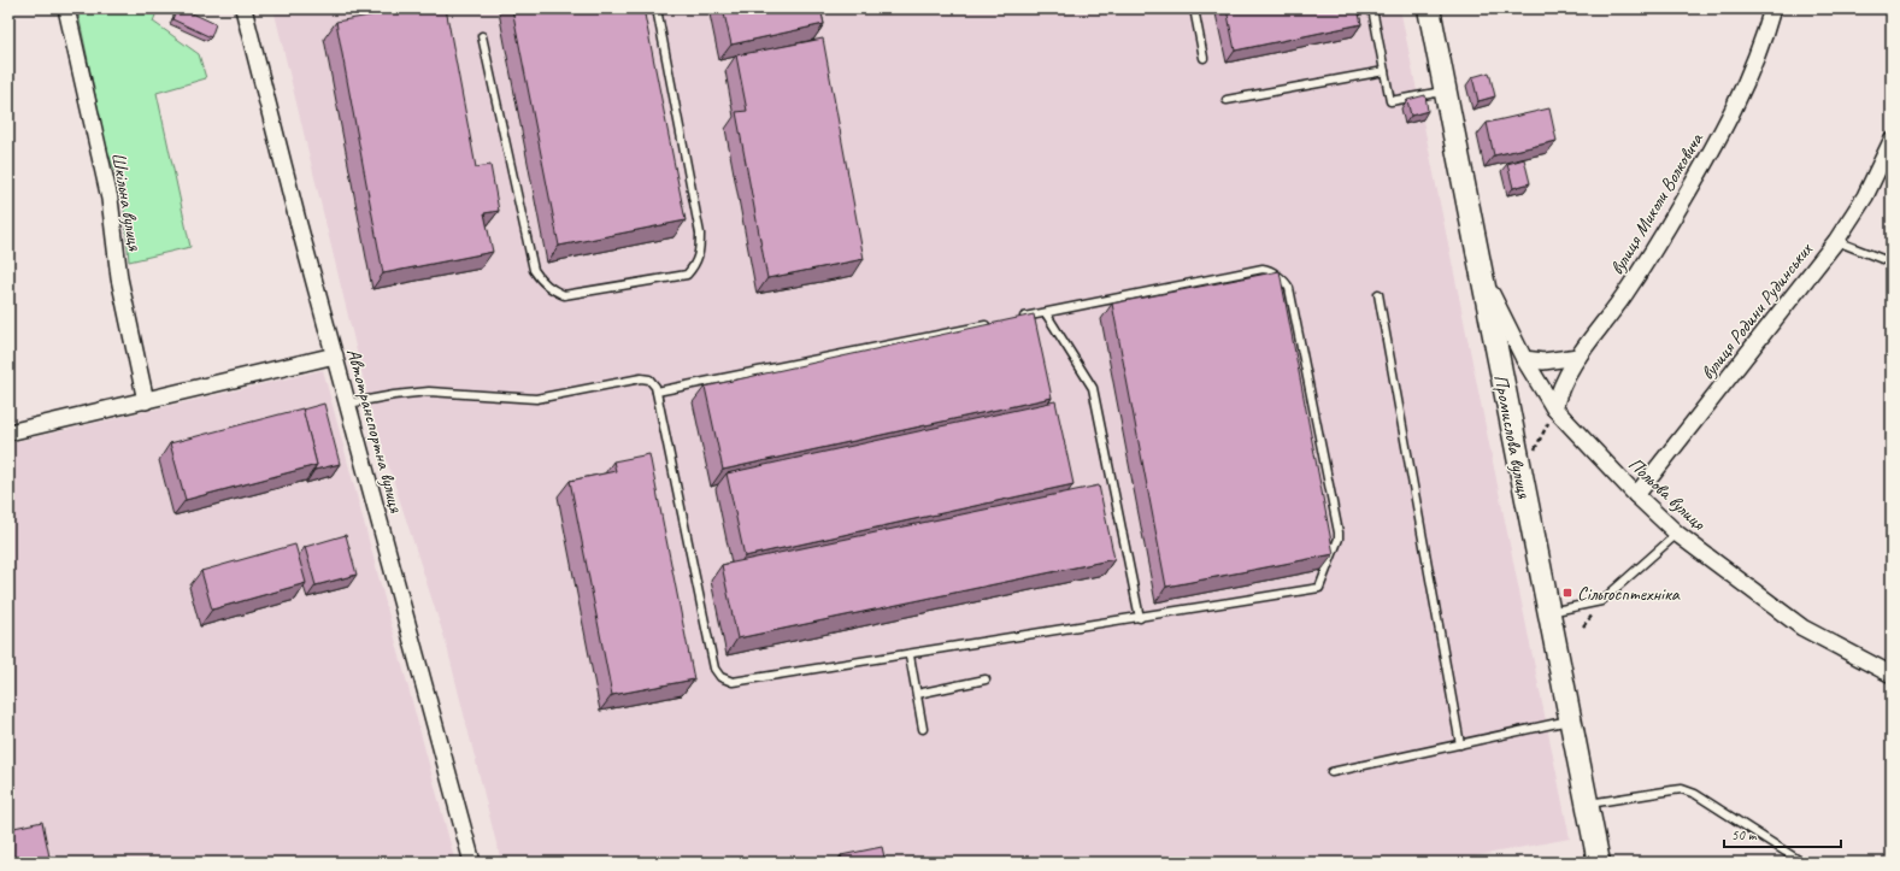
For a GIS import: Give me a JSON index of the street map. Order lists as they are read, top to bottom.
{
  "streets": {
    "street": [
      "Шкільна вулиця",
      "вулиця Миколи Волковича",
      "вулиця Родини Рудинських",
      "Автотранспортна вулиця",
      "Промислова вулиця",
      "Польова вулиця"
    ]
  },
  "crossings": [
    ["вулиця Миколи Волковича", "Польова вулиця"],
    ["вулиця Родини Рудинських", "Польова вулиця"],
    ["Промислова вулиця", "Польова вулиця"]
  ],
  "places": {
    "transit": ["Сільгосптехніка"]
  },
  "scale_bar": "50 m"
}
